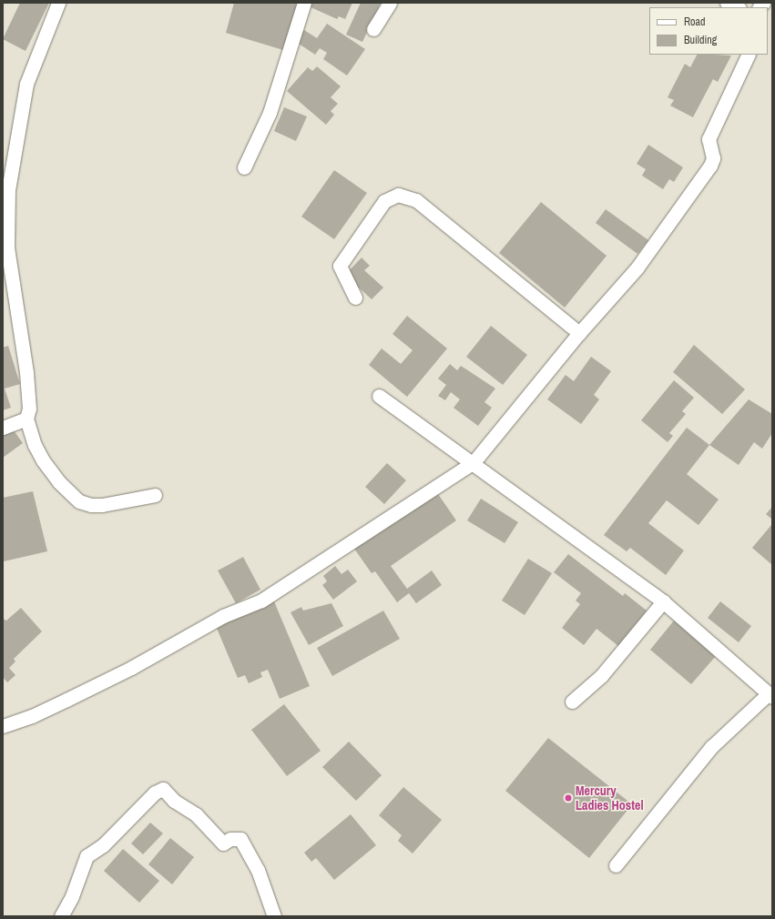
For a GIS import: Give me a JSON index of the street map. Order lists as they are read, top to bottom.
{
  "places": ["Mercury Ladies Hostel"],
  "legend": ["Road", "Building"]
}
